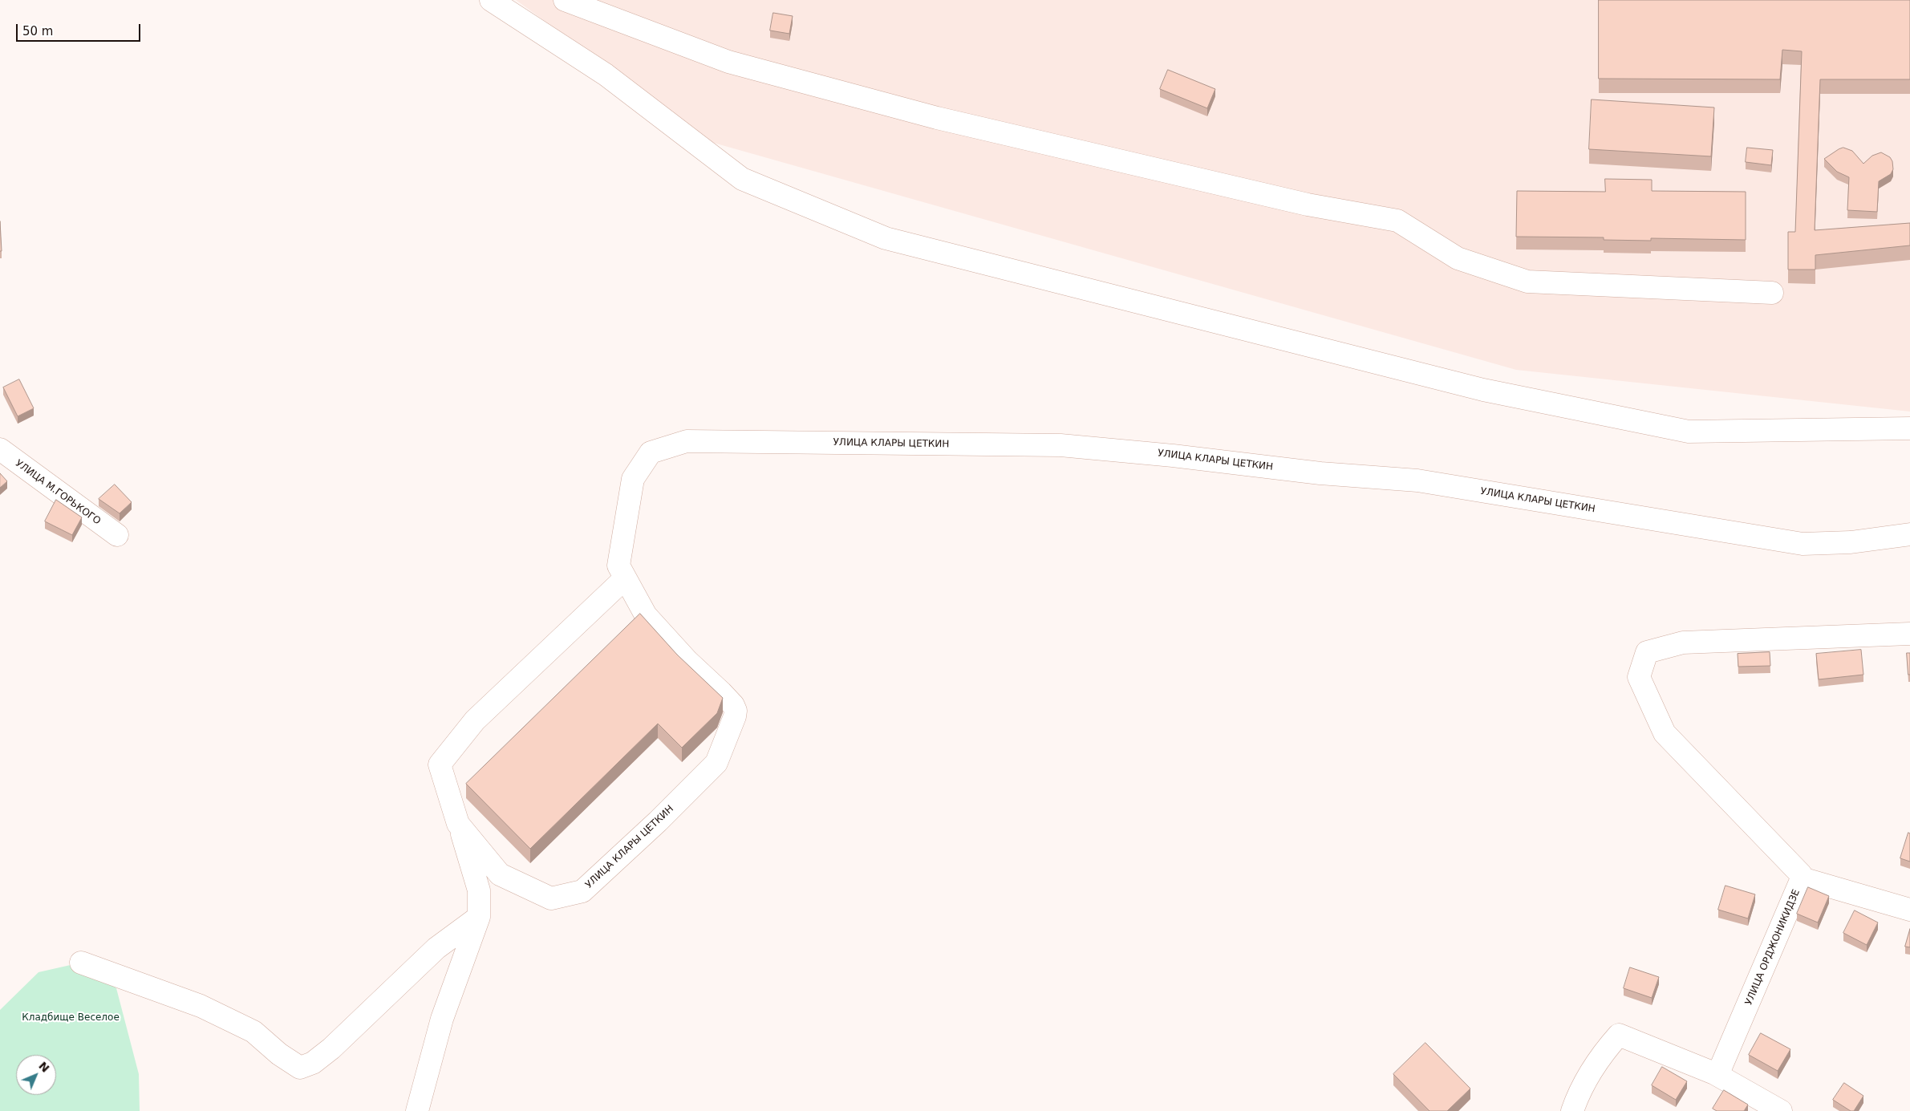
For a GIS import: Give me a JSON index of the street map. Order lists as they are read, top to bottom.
{
  "streets": {
    "street": ["УЛИЦА КЛАРЫ ЦЕТКИН", "УЛИЦА М.ГОРЬКОГО", "УЛИЦА ОРДЖОНИКИДЗЕ"]
  },
  "parks": ["Кладбище Веселое"],
  "scale_bar": "50 m",
  "north": "top right"
}
